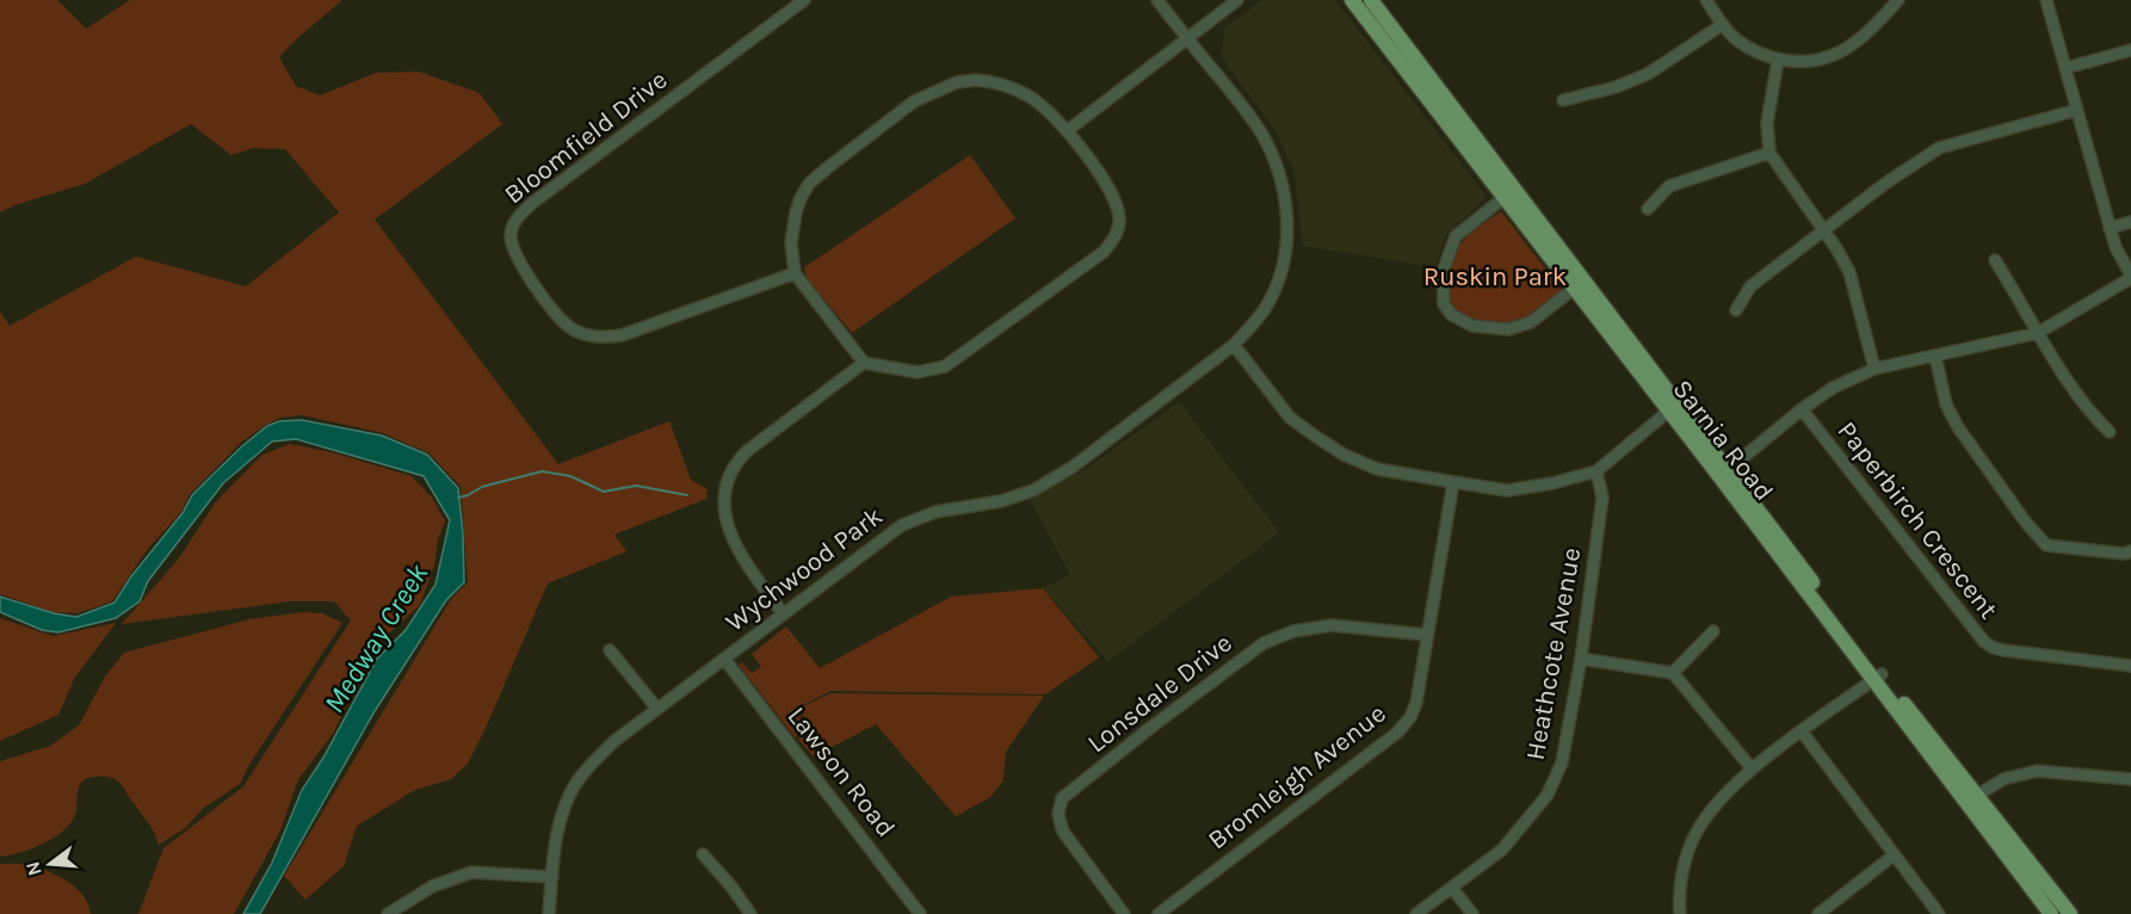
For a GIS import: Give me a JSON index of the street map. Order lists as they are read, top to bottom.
{
  "streets": {
    "main road": ["Sarnia Road"],
    "street": [
      "Bloomfield Drive",
      "Paperbirch Crescent",
      "Wychwood Park",
      "Heathcote Avenue",
      "Lonsdale Drive",
      "Lawson Road",
      "Bromleigh Avenue"
    ]
  },
  "crossings": [
    ["Wychwood Park", "Lawson Road"],
    ["Lonsdale Drive", "Bromleigh Avenue"]
  ],
  "water": ["Medway Creek"],
  "parks": ["Ruskin Park"],
  "north": "left"
}
